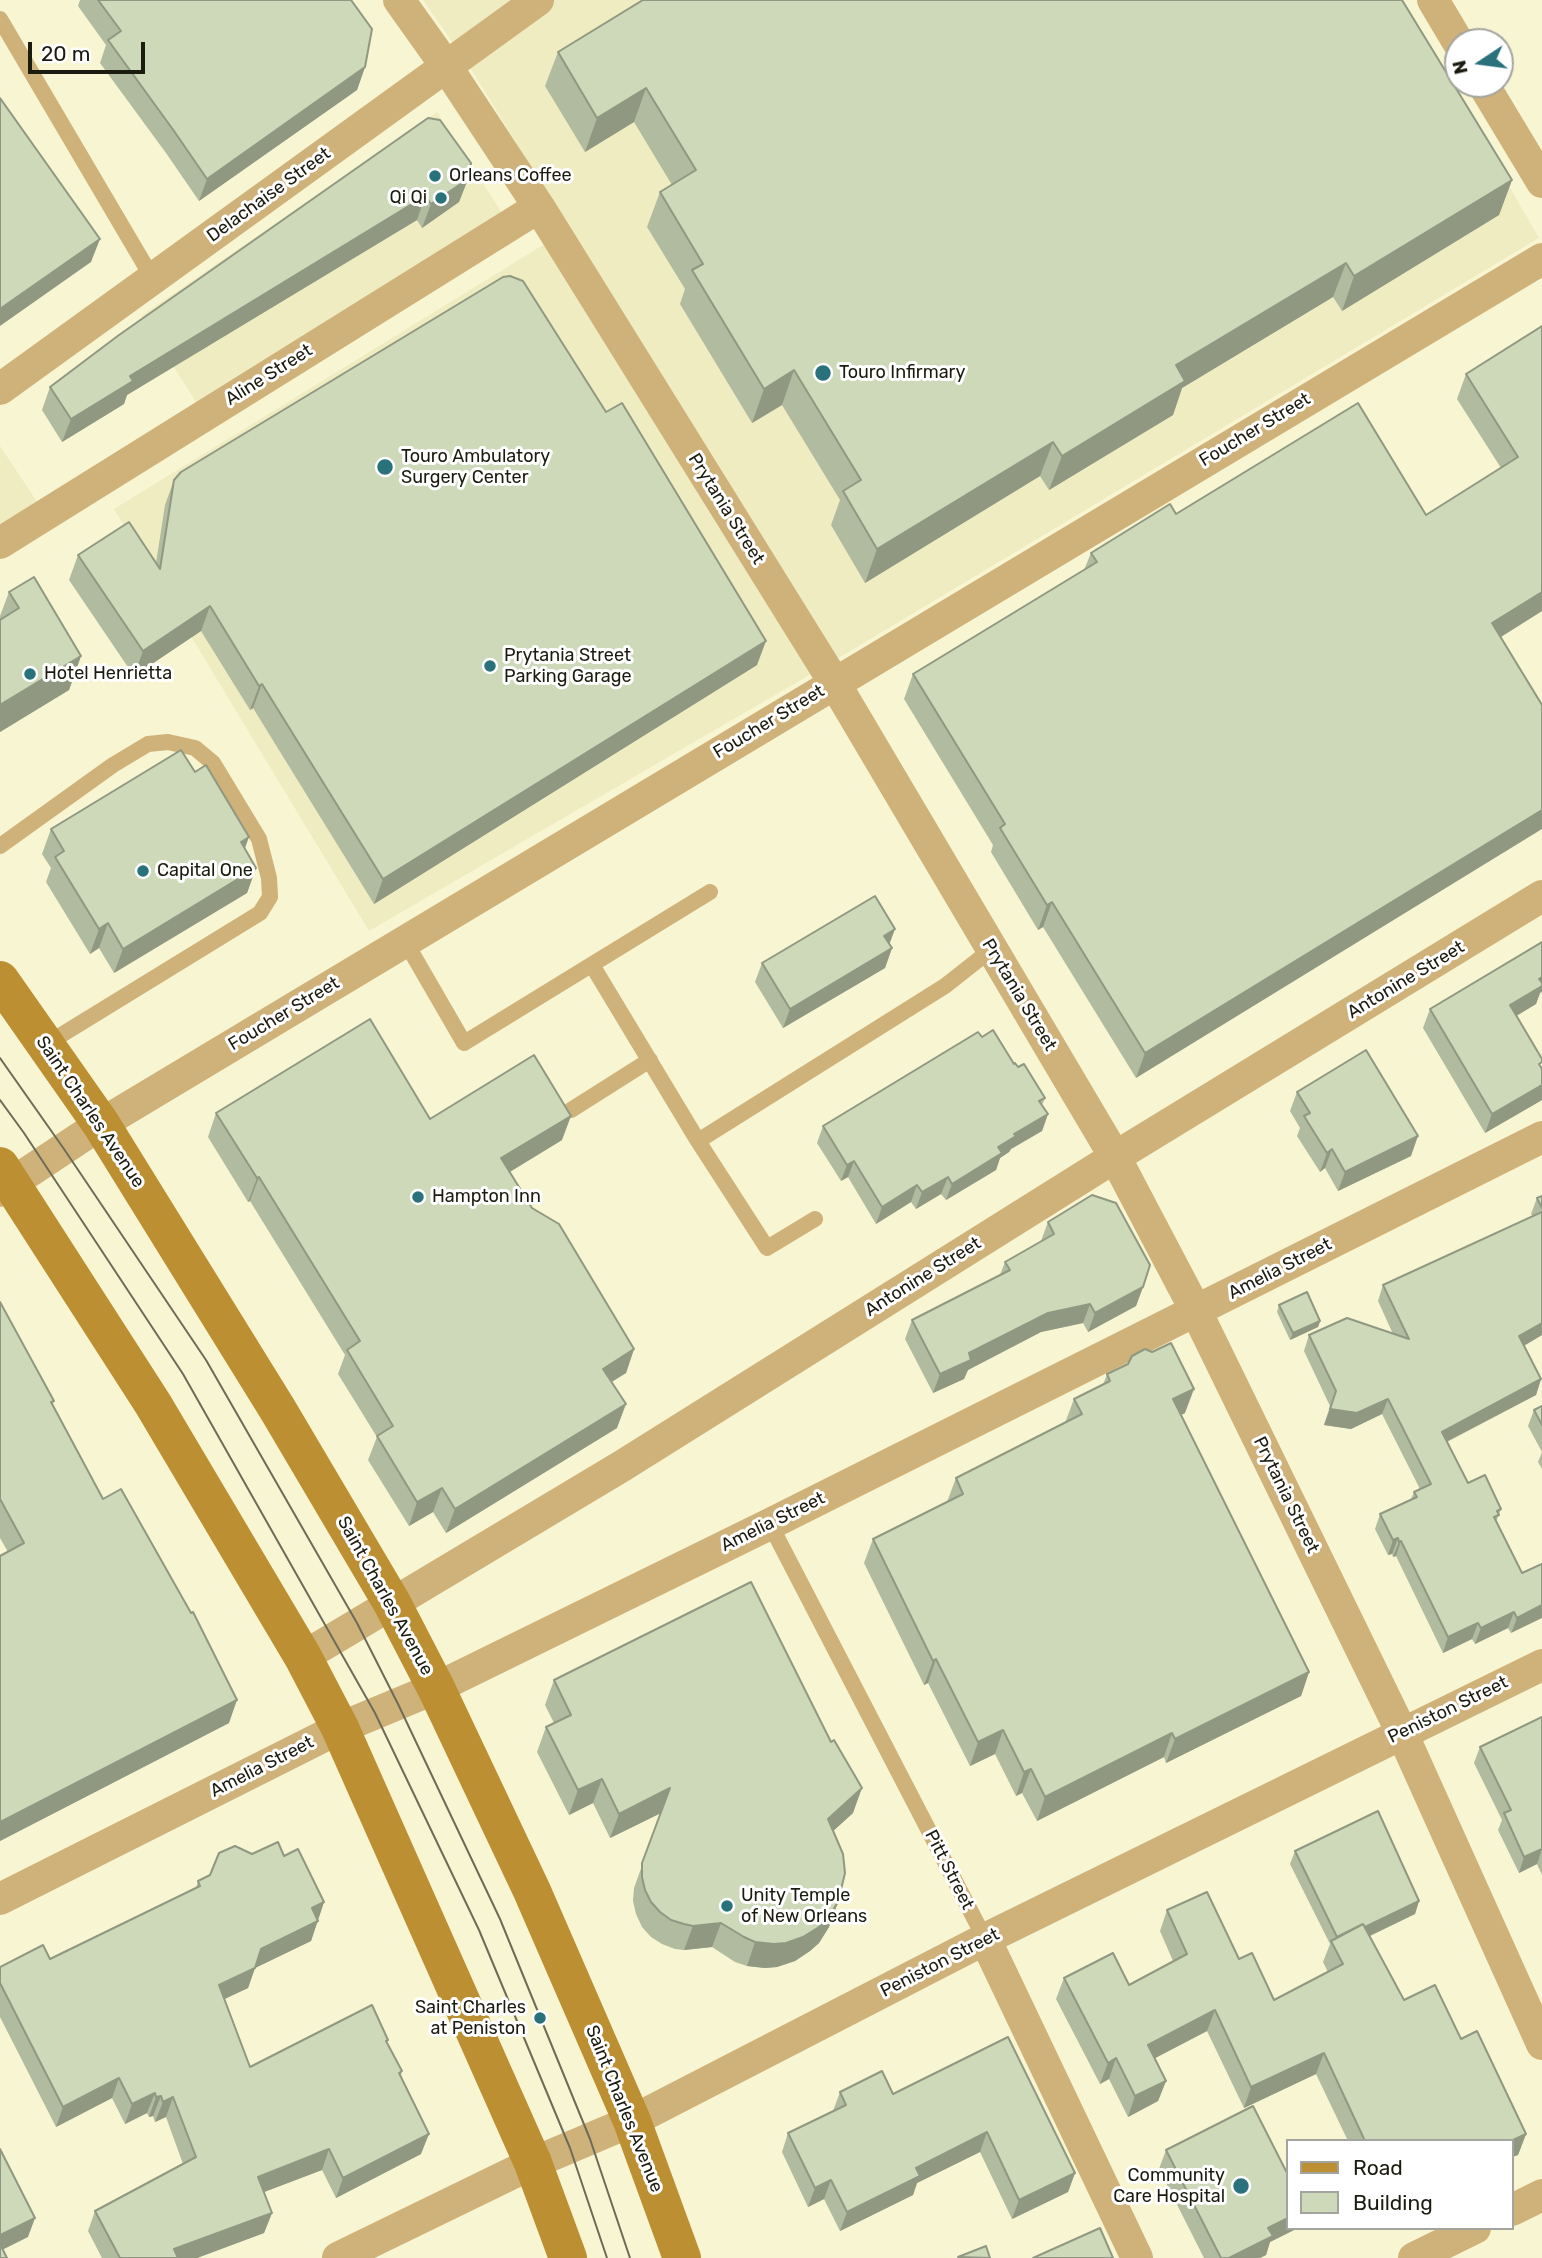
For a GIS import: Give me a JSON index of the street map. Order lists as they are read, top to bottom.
{
  "streets": {
    "main road": ["Saint Charles Avenue"],
    "street": [
      "Delachaise Street",
      "Aline Street",
      "Foucher Street",
      "Prytania Street",
      "Antonine Street",
      "Amelia Street",
      "Peniston Street",
      "Pitt Street"
    ]
  },
  "crossings": [
    ["Delachaise Street", "Prytania Street"],
    ["Aline Street", "Prytania Street"],
    ["Foucher Street", "Prytania Street"],
    ["Foucher Street", "Saint Charles Avenue"],
    ["Prytania Street", "Antonine Street"],
    ["Prytania Street", "Amelia Street"],
    ["Prytania Street", "Peniston Street"],
    ["Antonine Street", "Saint Charles Avenue"],
    ["Saint Charles Avenue", "Amelia Street"],
    ["Saint Charles Avenue", "Peniston Street"],
    ["Amelia Street", "Pitt Street"],
    ["Peniston Street", "Pitt Street"]
  ],
  "places": [
    "Orleans Coffee",
    "Qi Qi",
    "Touro Infirmary",
    "Touro Ambulatory Surgery Center",
    "Prytania Street Parking Garage",
    "Hotel Henrietta",
    "Capital One",
    "Hampton Inn",
    "Unity Temple of New Orleans",
    "Saint Charles at Peniston",
    "Community Care Hospital"
  ],
  "legend": ["Road", "Building"],
  "scale_bar": "20 m",
  "north": "left"
}
